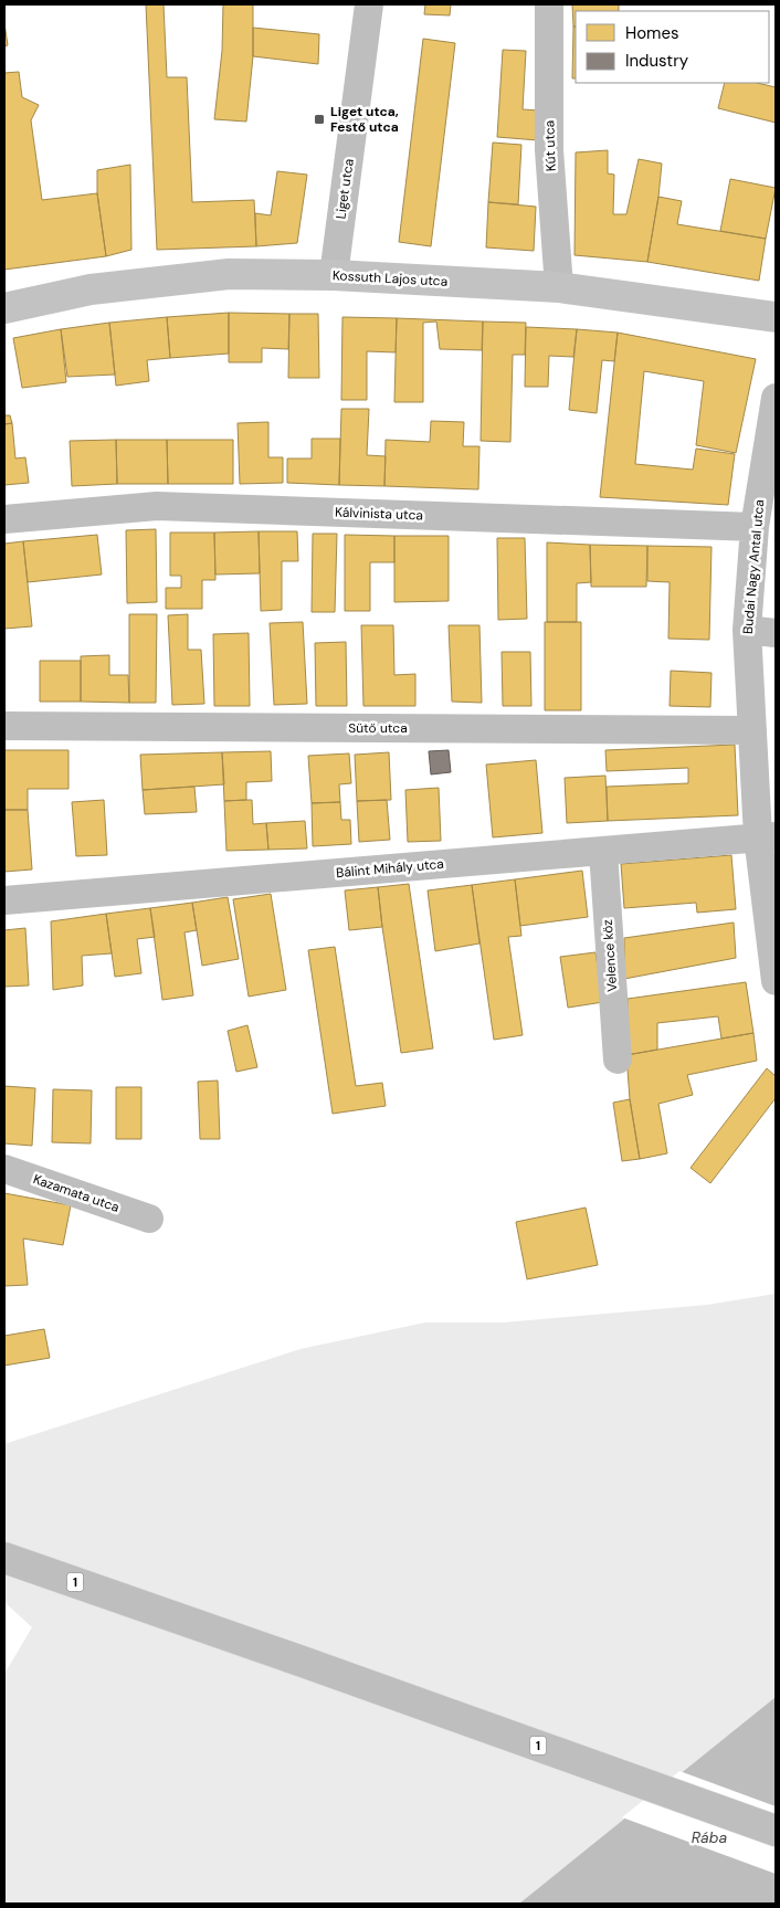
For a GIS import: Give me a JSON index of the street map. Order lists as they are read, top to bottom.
{
  "streets": {
    "main road": ["1"],
    "street": [
      "Kút utca",
      "Liget utca",
      "Kossuth Lajos utca",
      "Kálvinista utca",
      "Budai Nagy Antal utca",
      "Sütő utca",
      "Bálint Mihály utca",
      "Velence köz",
      "Kazamata utca"
    ]
  },
  "crossings": [
    ["Kút utca", "Kossuth Lajos utca"],
    ["Liget utca", "Kossuth Lajos utca"],
    ["Kálvinista utca", "Budai Nagy Antal utca"],
    ["Budai Nagy Antal utca", "Sütő utca"],
    ["Budai Nagy Antal utca", "Bálint Mihály utca"],
    ["Bálint Mihály utca", "Velence köz"]
  ],
  "water": ["Rába"],
  "places": {
    "transit": ["Liget utca, Festő utca"]
  },
  "legend": ["Homes", "Industry"]
}
